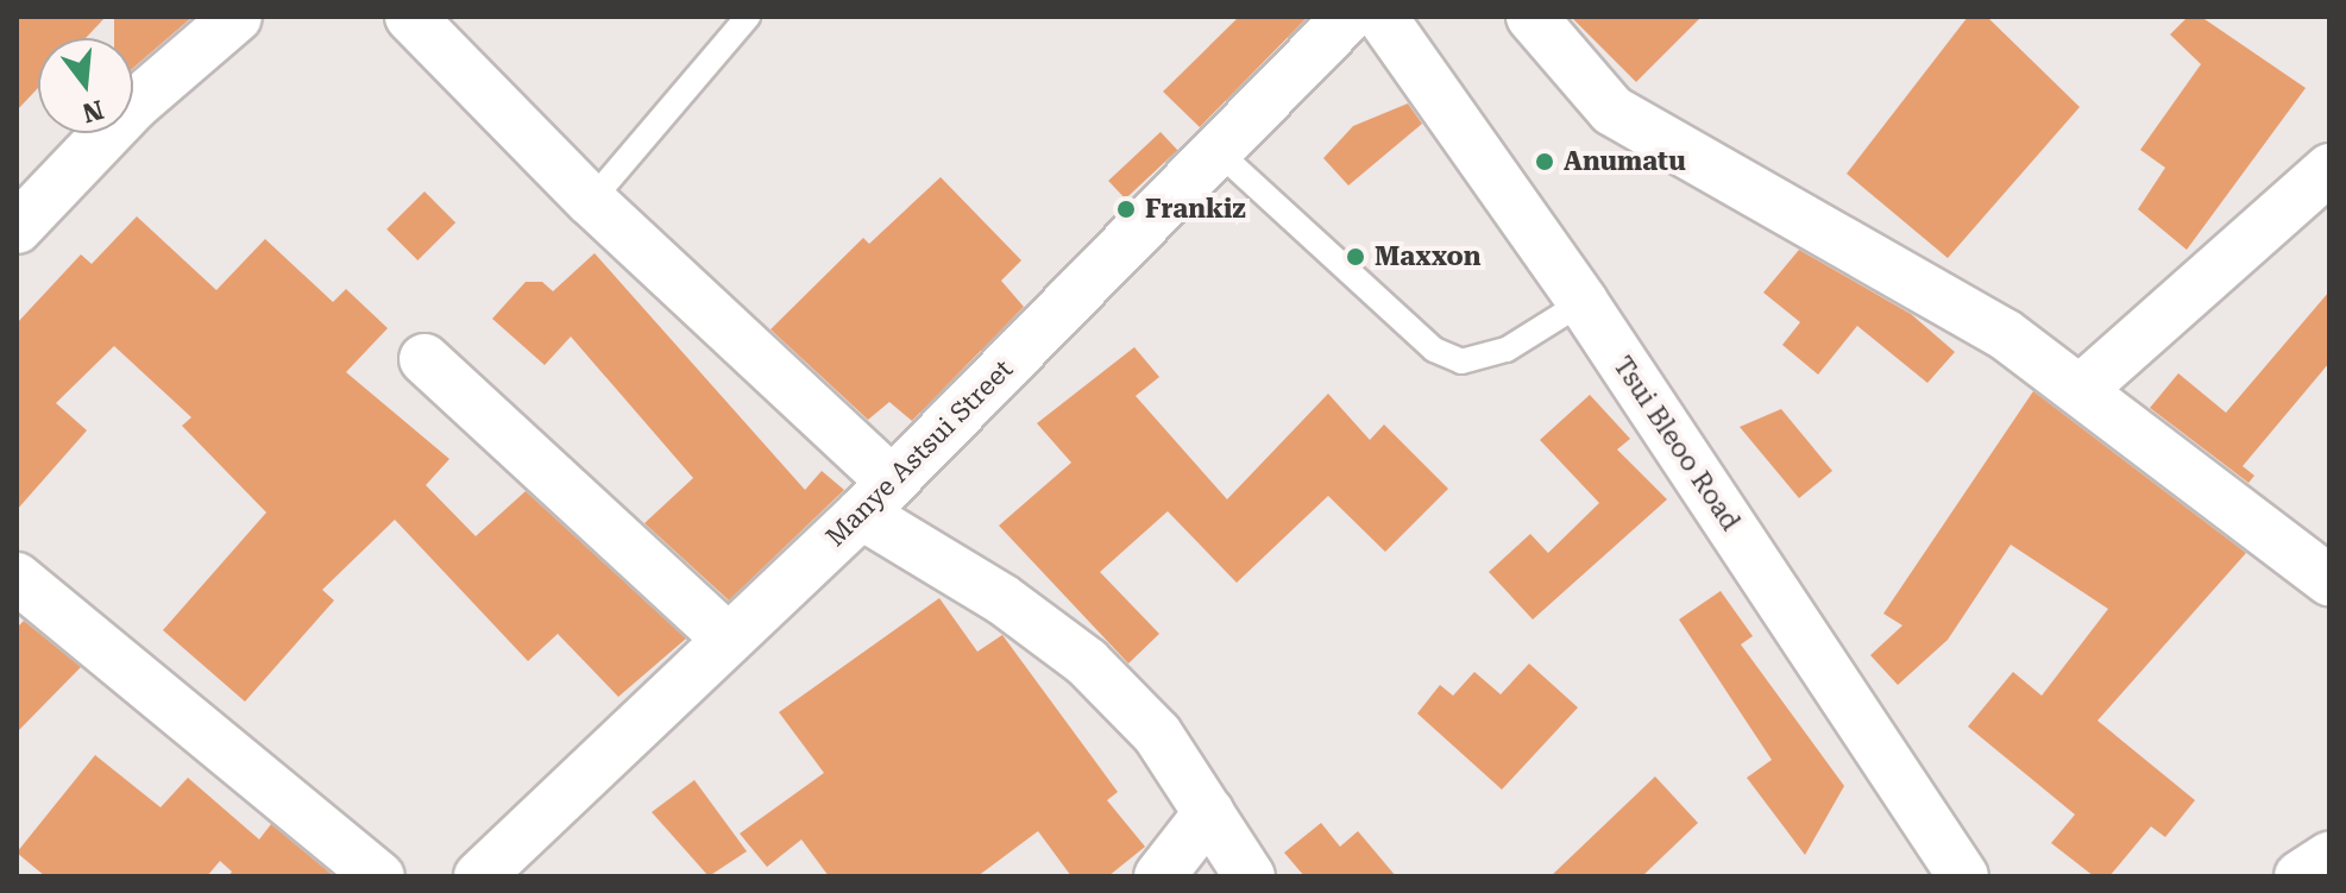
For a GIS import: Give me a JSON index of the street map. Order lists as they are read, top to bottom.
{
  "streets": {
    "street": ["Tsui Bleoo Road", "Manye Astsui Street"]
  },
  "places": ["Anumatu", "Frankiz", "Maxxon"],
  "north": "bottom"
}
